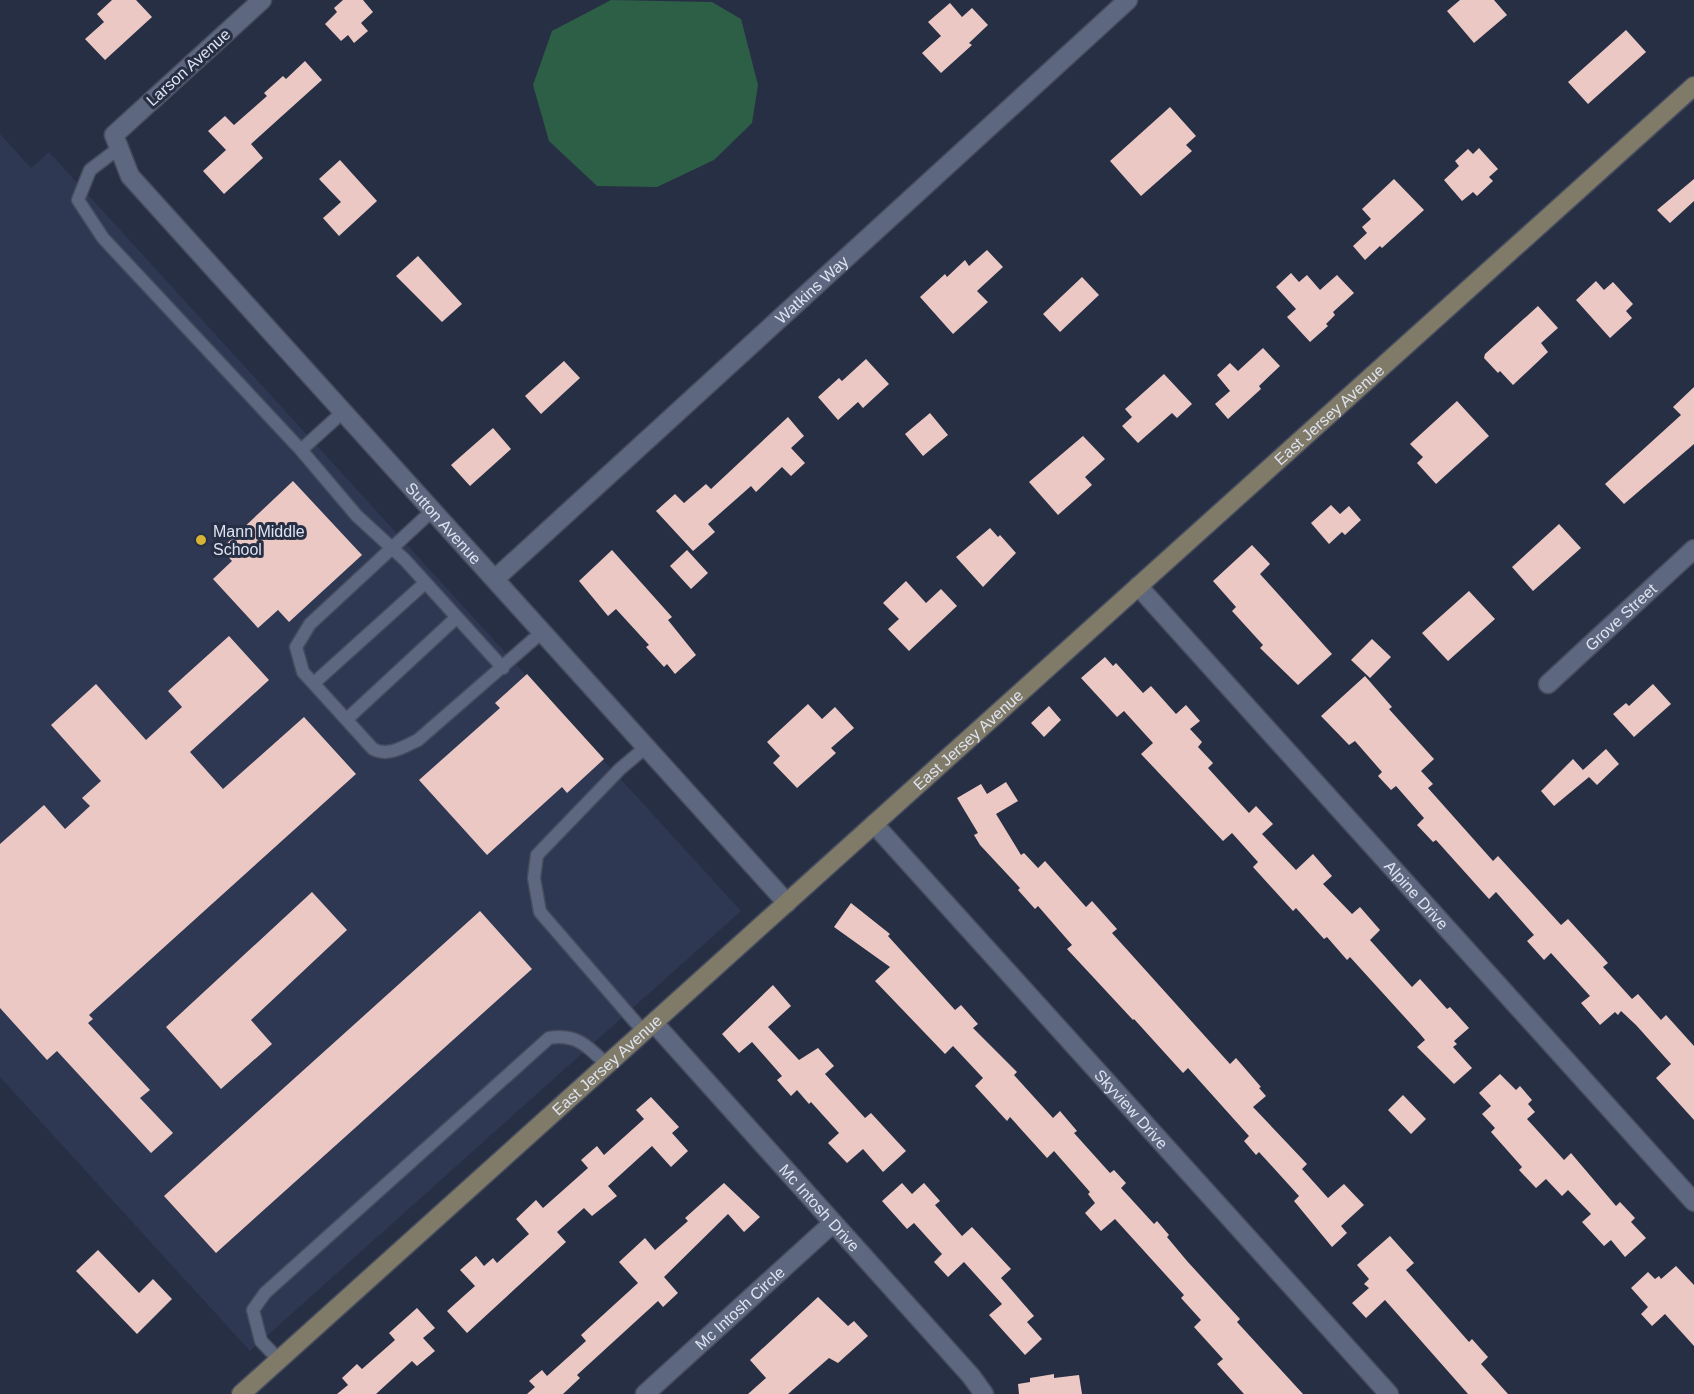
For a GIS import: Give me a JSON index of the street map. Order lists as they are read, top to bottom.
{
  "streets": {
    "street": [
      "Larson Avenue",
      "Watkins Way",
      "East Jersey Avenue",
      "Sutton Avenue",
      "Grove Street",
      "Alpine Drive",
      "Skyview Drive",
      "Mc Intosh Drive",
      "Mc Intosh Circle"
    ]
  },
  "crossings": [
    ["Larson Avenue", "Sutton Avenue"],
    ["Watkins Way", "Sutton Avenue"],
    ["East Jersey Avenue", "Sutton Avenue"],
    ["East Jersey Avenue", "Alpine Drive"],
    ["East Jersey Avenue", "Skyview Drive"],
    ["East Jersey Avenue", "Mc Intosh Drive"],
    ["Mc Intosh Drive", "Mc Intosh Circle"]
  ],
  "places": ["Mann Middle School"]
}
